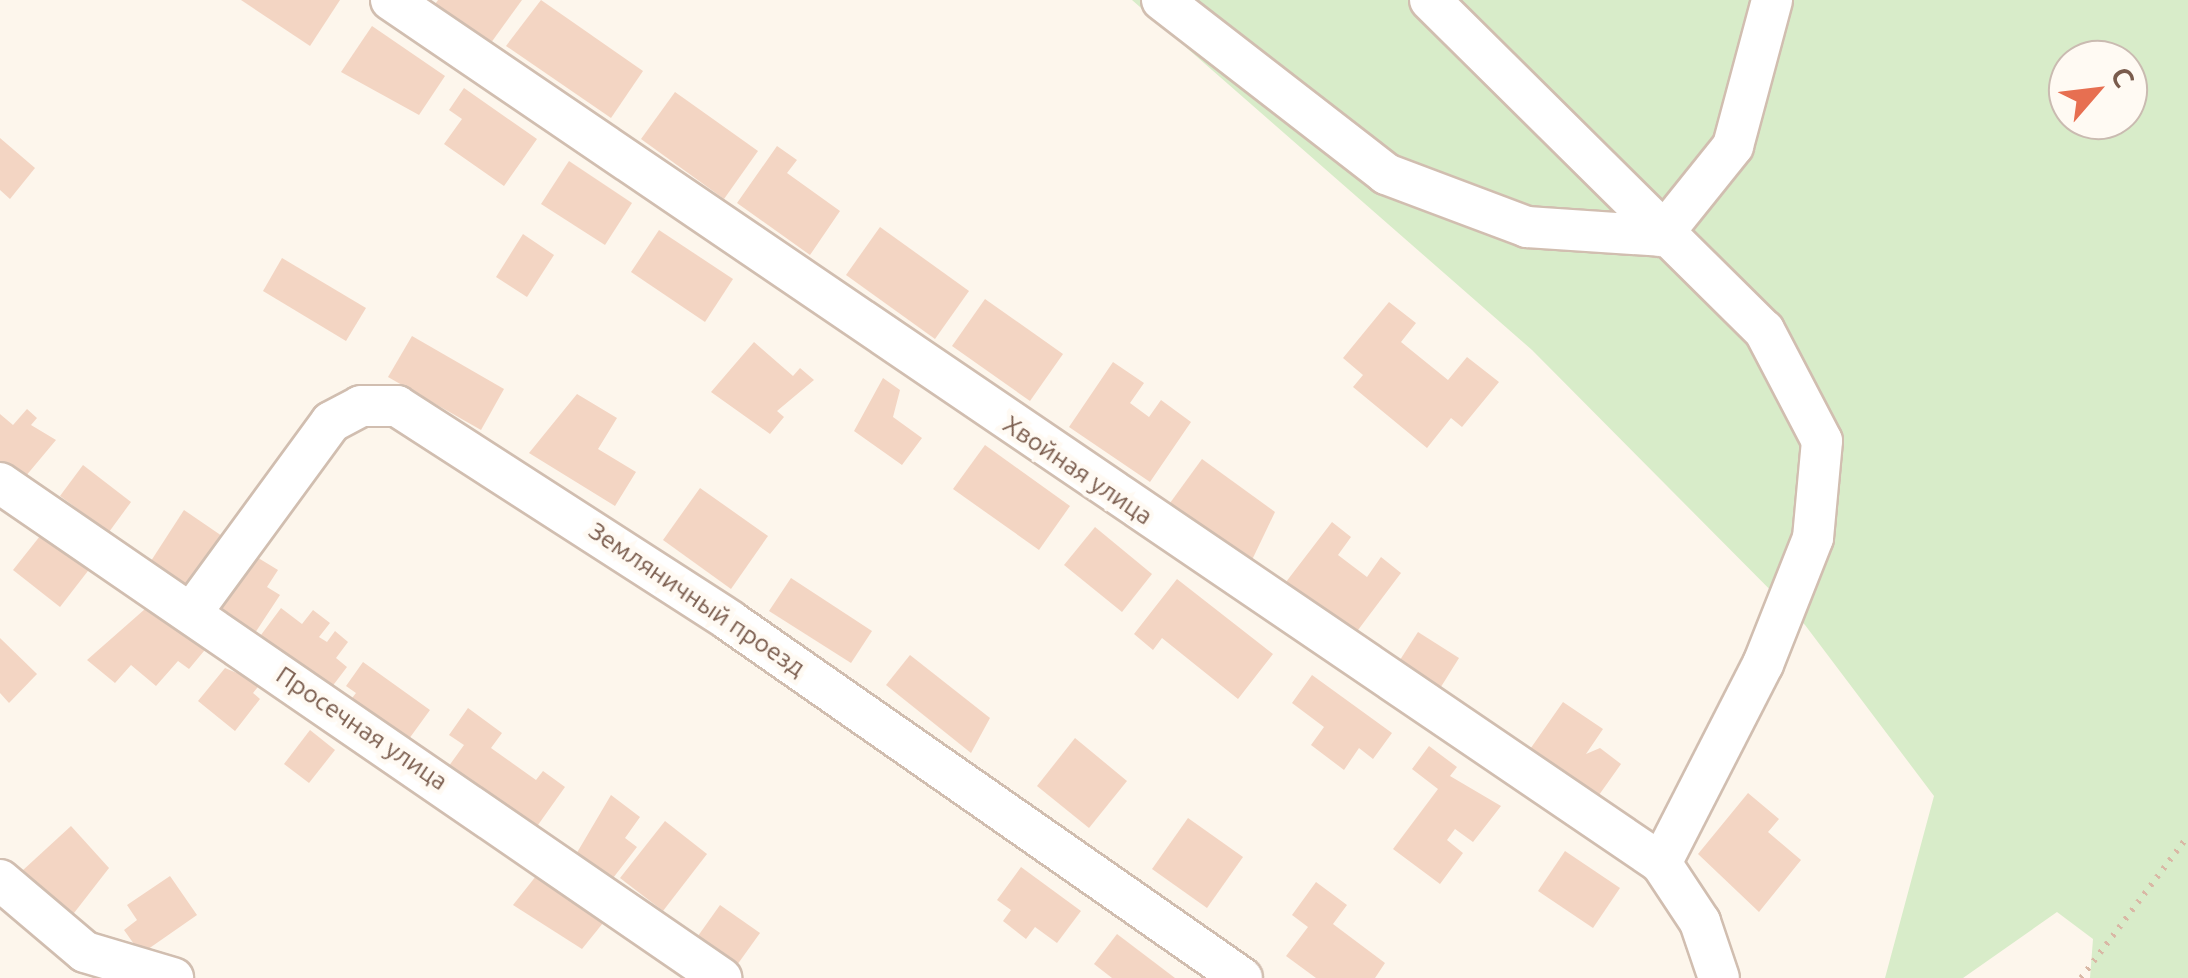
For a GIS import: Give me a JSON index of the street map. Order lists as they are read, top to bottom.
{
  "streets": {
    "street": ["Хвойная улица", "Земляничный проезд", "Просечная улица"]
  },
  "crossings": [
    ["Земляничный проезд", "Просечная улица"]
  ],
  "north": "top right"
}
